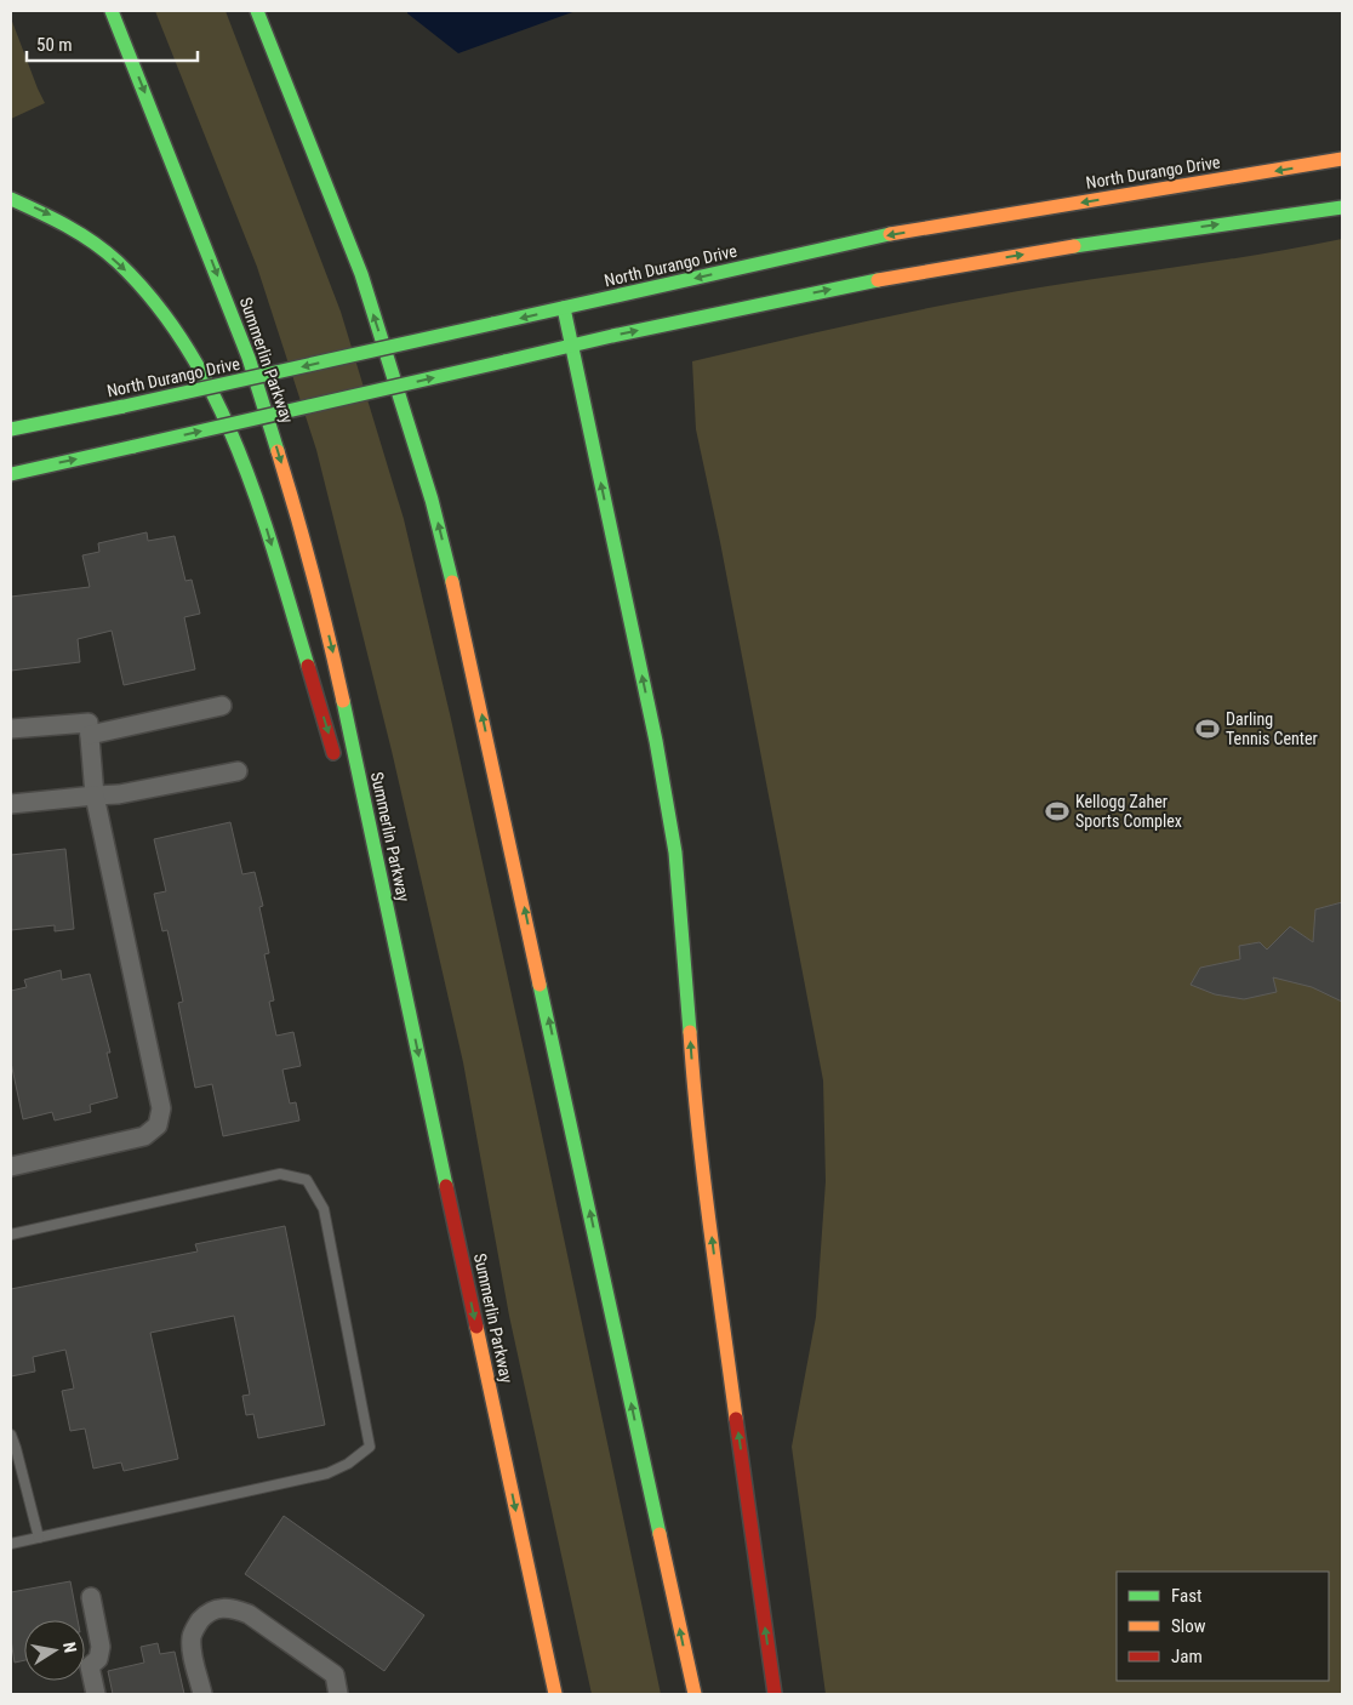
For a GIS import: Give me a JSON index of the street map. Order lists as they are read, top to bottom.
{
  "streets": {
    "main road": ["North Durango Drive", "Summerlin Parkway"]
  },
  "places": {
    "sports": ["Darling Tennis Center", "Kellogg Zaher Sports Complex"]
  },
  "legend": ["Fast", "Slow", "Jam"],
  "scale_bar": "50 m",
  "north": "right"
}
